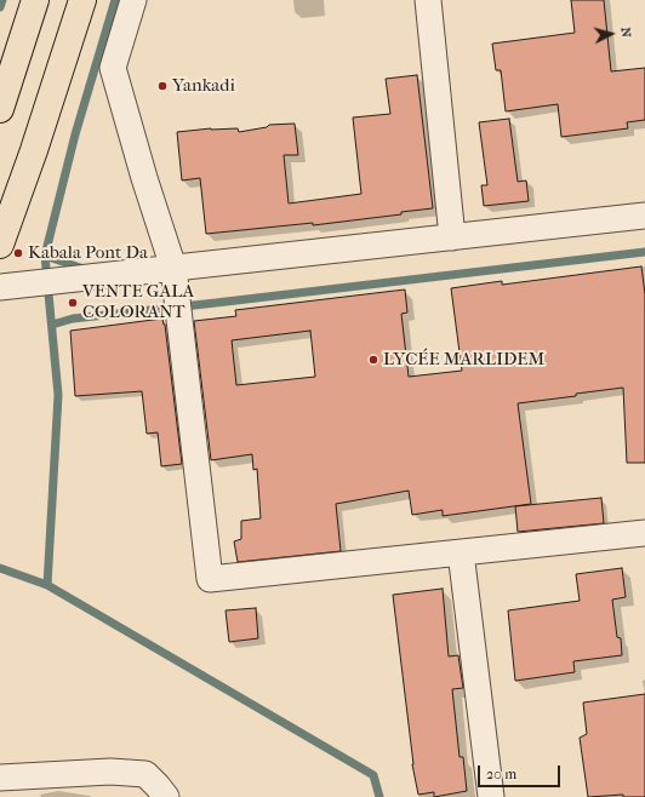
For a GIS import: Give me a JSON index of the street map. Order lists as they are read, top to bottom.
{
  "places": [
    "Yankadi",
    "Kabala Pont Da",
    "VENTE GALA COLORANT",
    "LYCÉE MARLIDEM"
  ],
  "scale_bar": "20 m",
  "north": "right"
}
